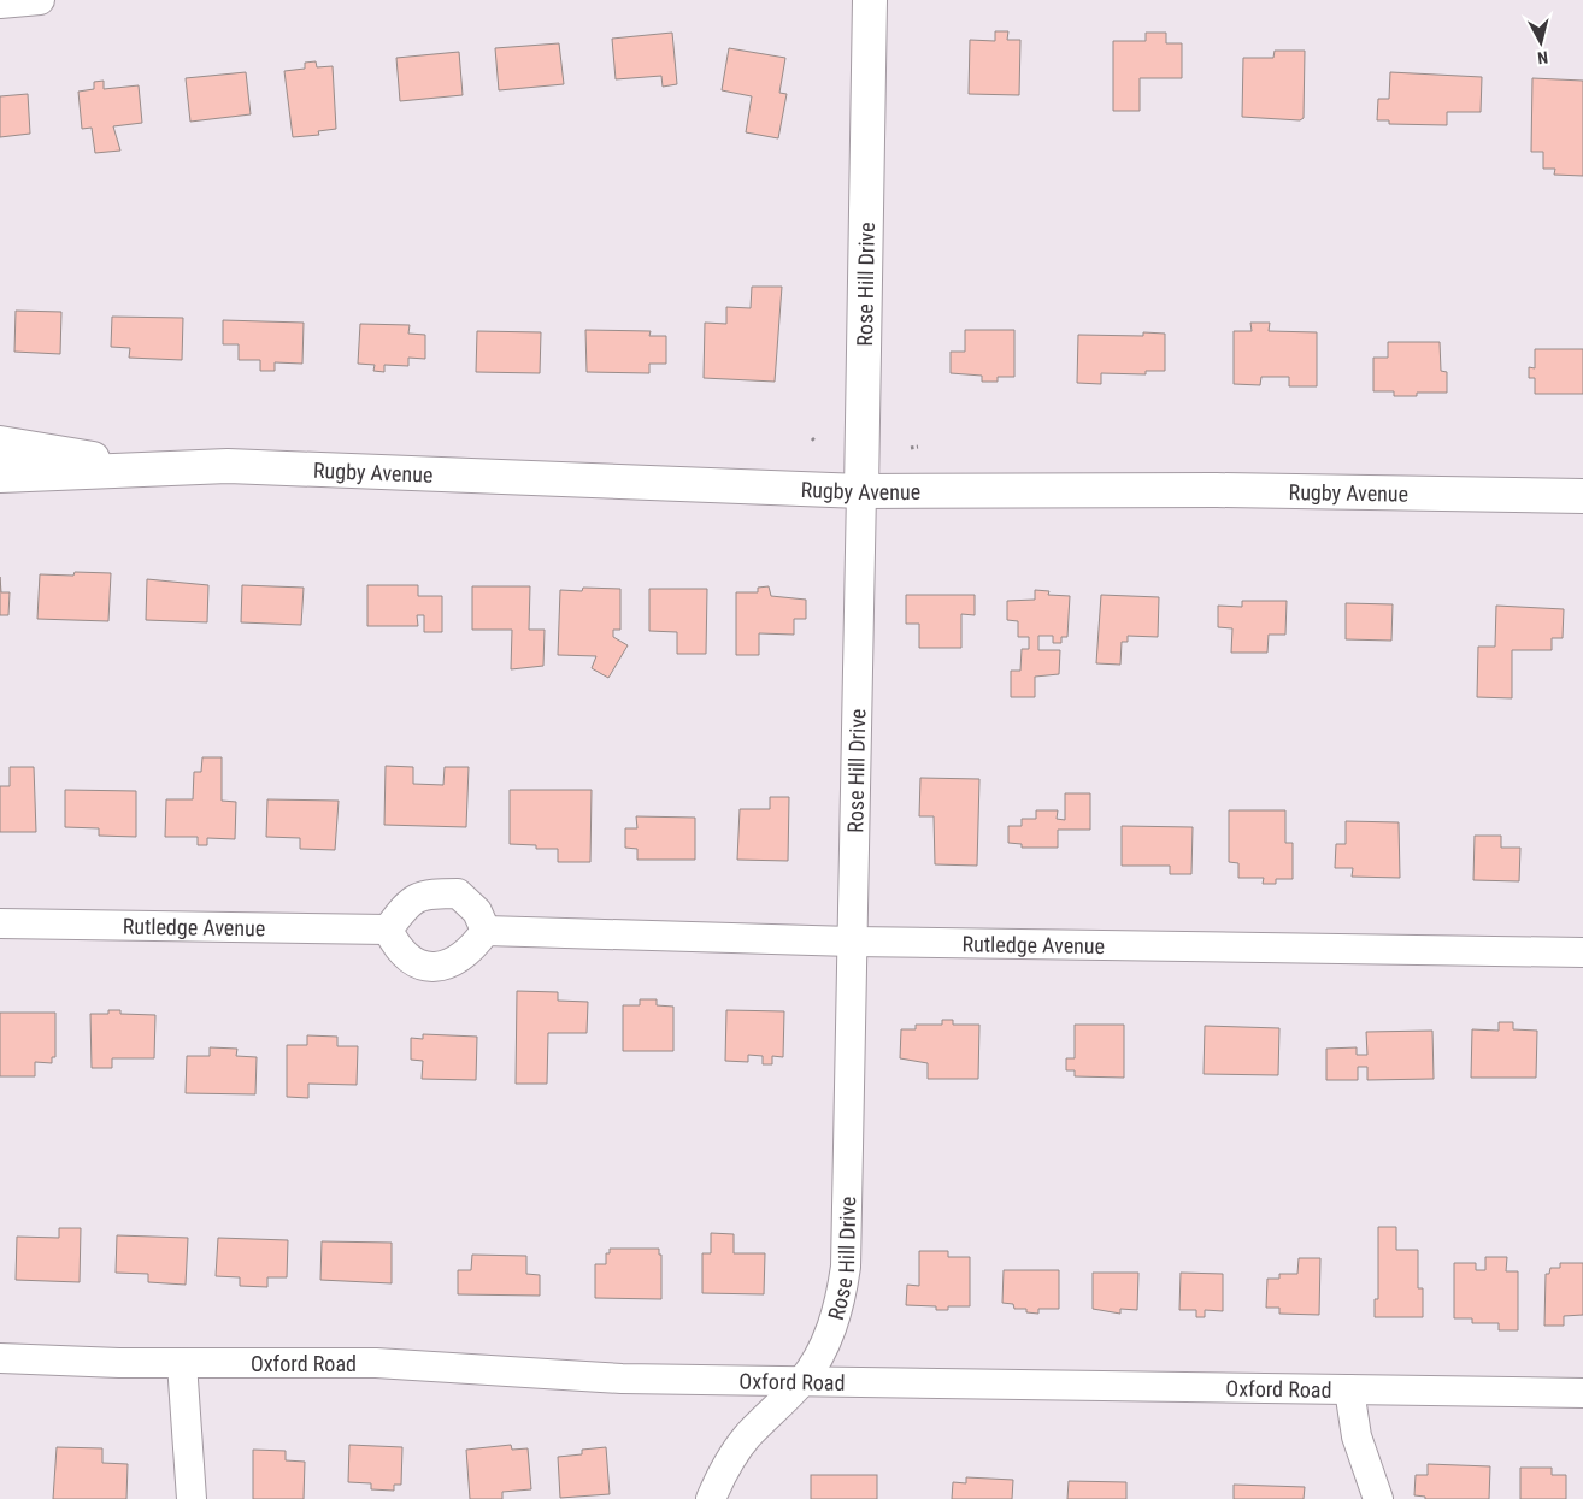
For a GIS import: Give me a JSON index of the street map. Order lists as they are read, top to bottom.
{
  "streets": {
    "street": [
      "Rose Hill Drive",
      "Rugby Avenue",
      "Rutledge Avenue",
      "Oxford Road"
    ]
  },
  "crossings": [
    ["Rose Hill Drive", "Rugby Avenue"],
    ["Rose Hill Drive", "Rutledge Avenue"],
    ["Rose Hill Drive", "Oxford Road"]
  ],
  "north": "bottom"
}
